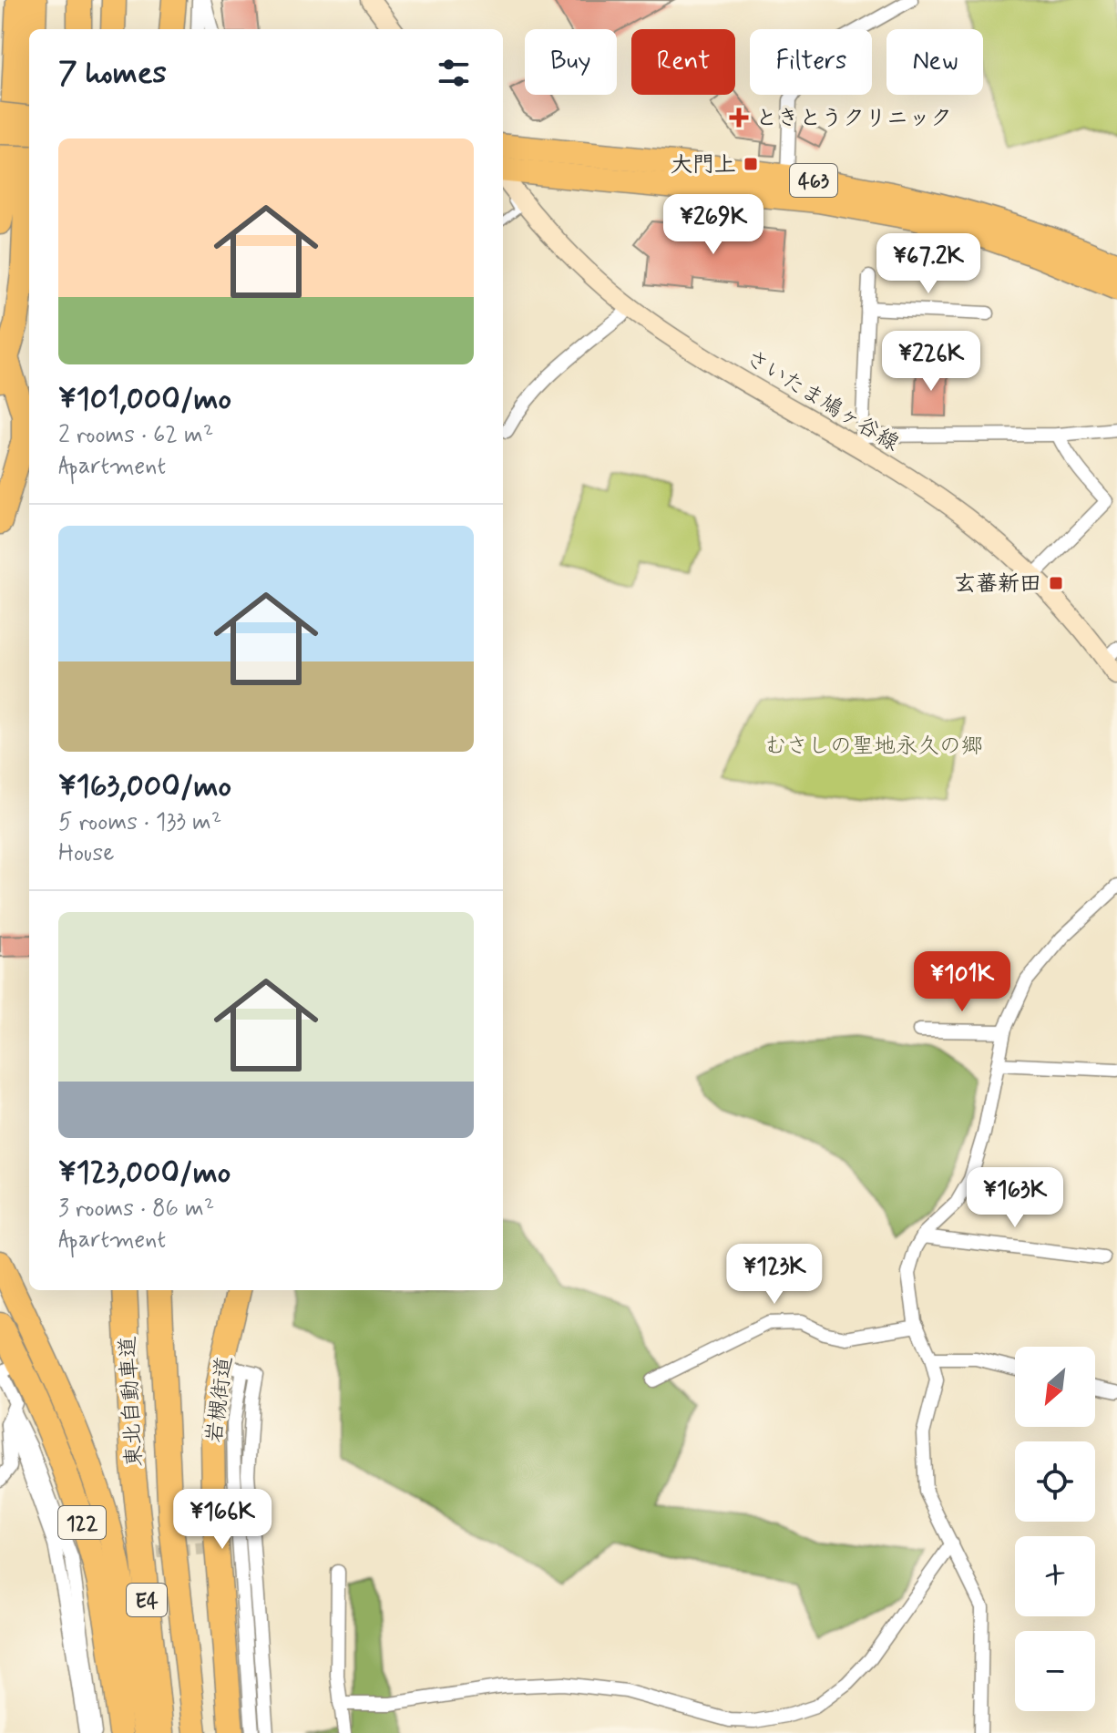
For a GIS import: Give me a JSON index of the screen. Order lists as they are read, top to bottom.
{
  "streets": {
    "highway": [
      "463",
      "岩槻街道",
      "東北自動車道",
      "122",
      "E4"
    ],
    "main road": ["さいたま鳩ヶ谷線"]
  },
  "parks": ["むさしの聖地永久の郷"],
  "places": {
    "health": ["ときとうクリニック"],
    "transit": ["大門上", "玄蕃新田"]
  },
  "north": "bottom left",
  "page": {
    "chip": [
      "Buy",
      "Rent",
      "Filters",
      "New"
    ],
    "heading": "7 homes",
    "list": [
      {
        "name": "¥101,000/mo",
        "note": "2 rooms · 62 m² · Apartment"
      },
      {
        "name": "¥163,000/mo",
        "note": "5 rooms · 133 m² · House"
      },
      {
        "name": "¥123,000/mo",
        "note": "3 rooms · 86 m² · Apartment"
      }
    ],
    "price": [
      "¥269K",
      "¥67.2K",
      "¥226K",
      "¥101K",
      "¥163K",
      "¥123K",
      "¥166K"
    ],
    "map_buttons": ["+", "−"]
  }
}
